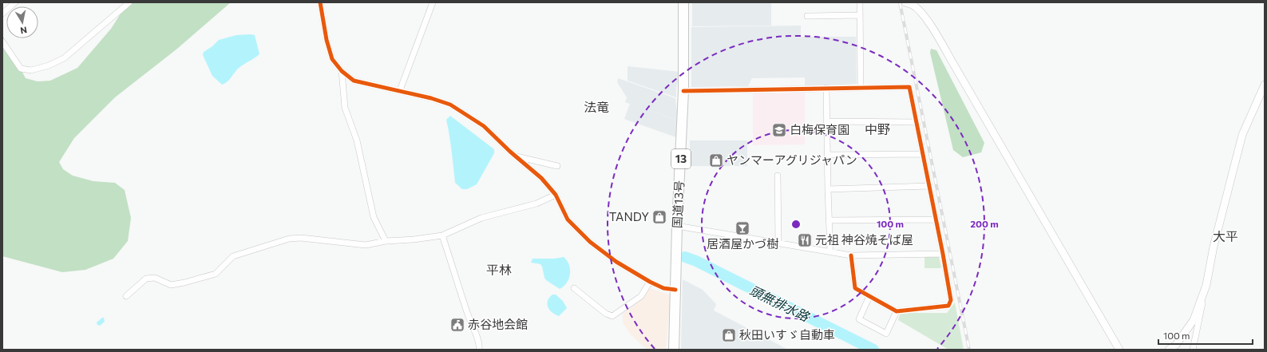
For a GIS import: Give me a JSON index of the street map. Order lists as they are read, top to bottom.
{
  "streets": {
    "highway": ["13", "国道13号"]
  },
  "districts": [
    "法竜",
    "中野",
    "大平",
    "平林"
  ],
  "water": ["頭無排水路"],
  "places": {
    "school or university": ["白梅保育園"],
    "shop": ["ヤンマーアグリジャパン", "TANDY", "秋田いすゞ自動車"],
    "bar": ["居酒屋かづ樹"],
    "restaurant": ["元祖 神谷焼そば屋"],
    "public building": ["赤谷地会館"]
  },
  "scale_bar": "100 m",
  "north": "bottom",
  "rings": ["100 m", "200 m"]
}
